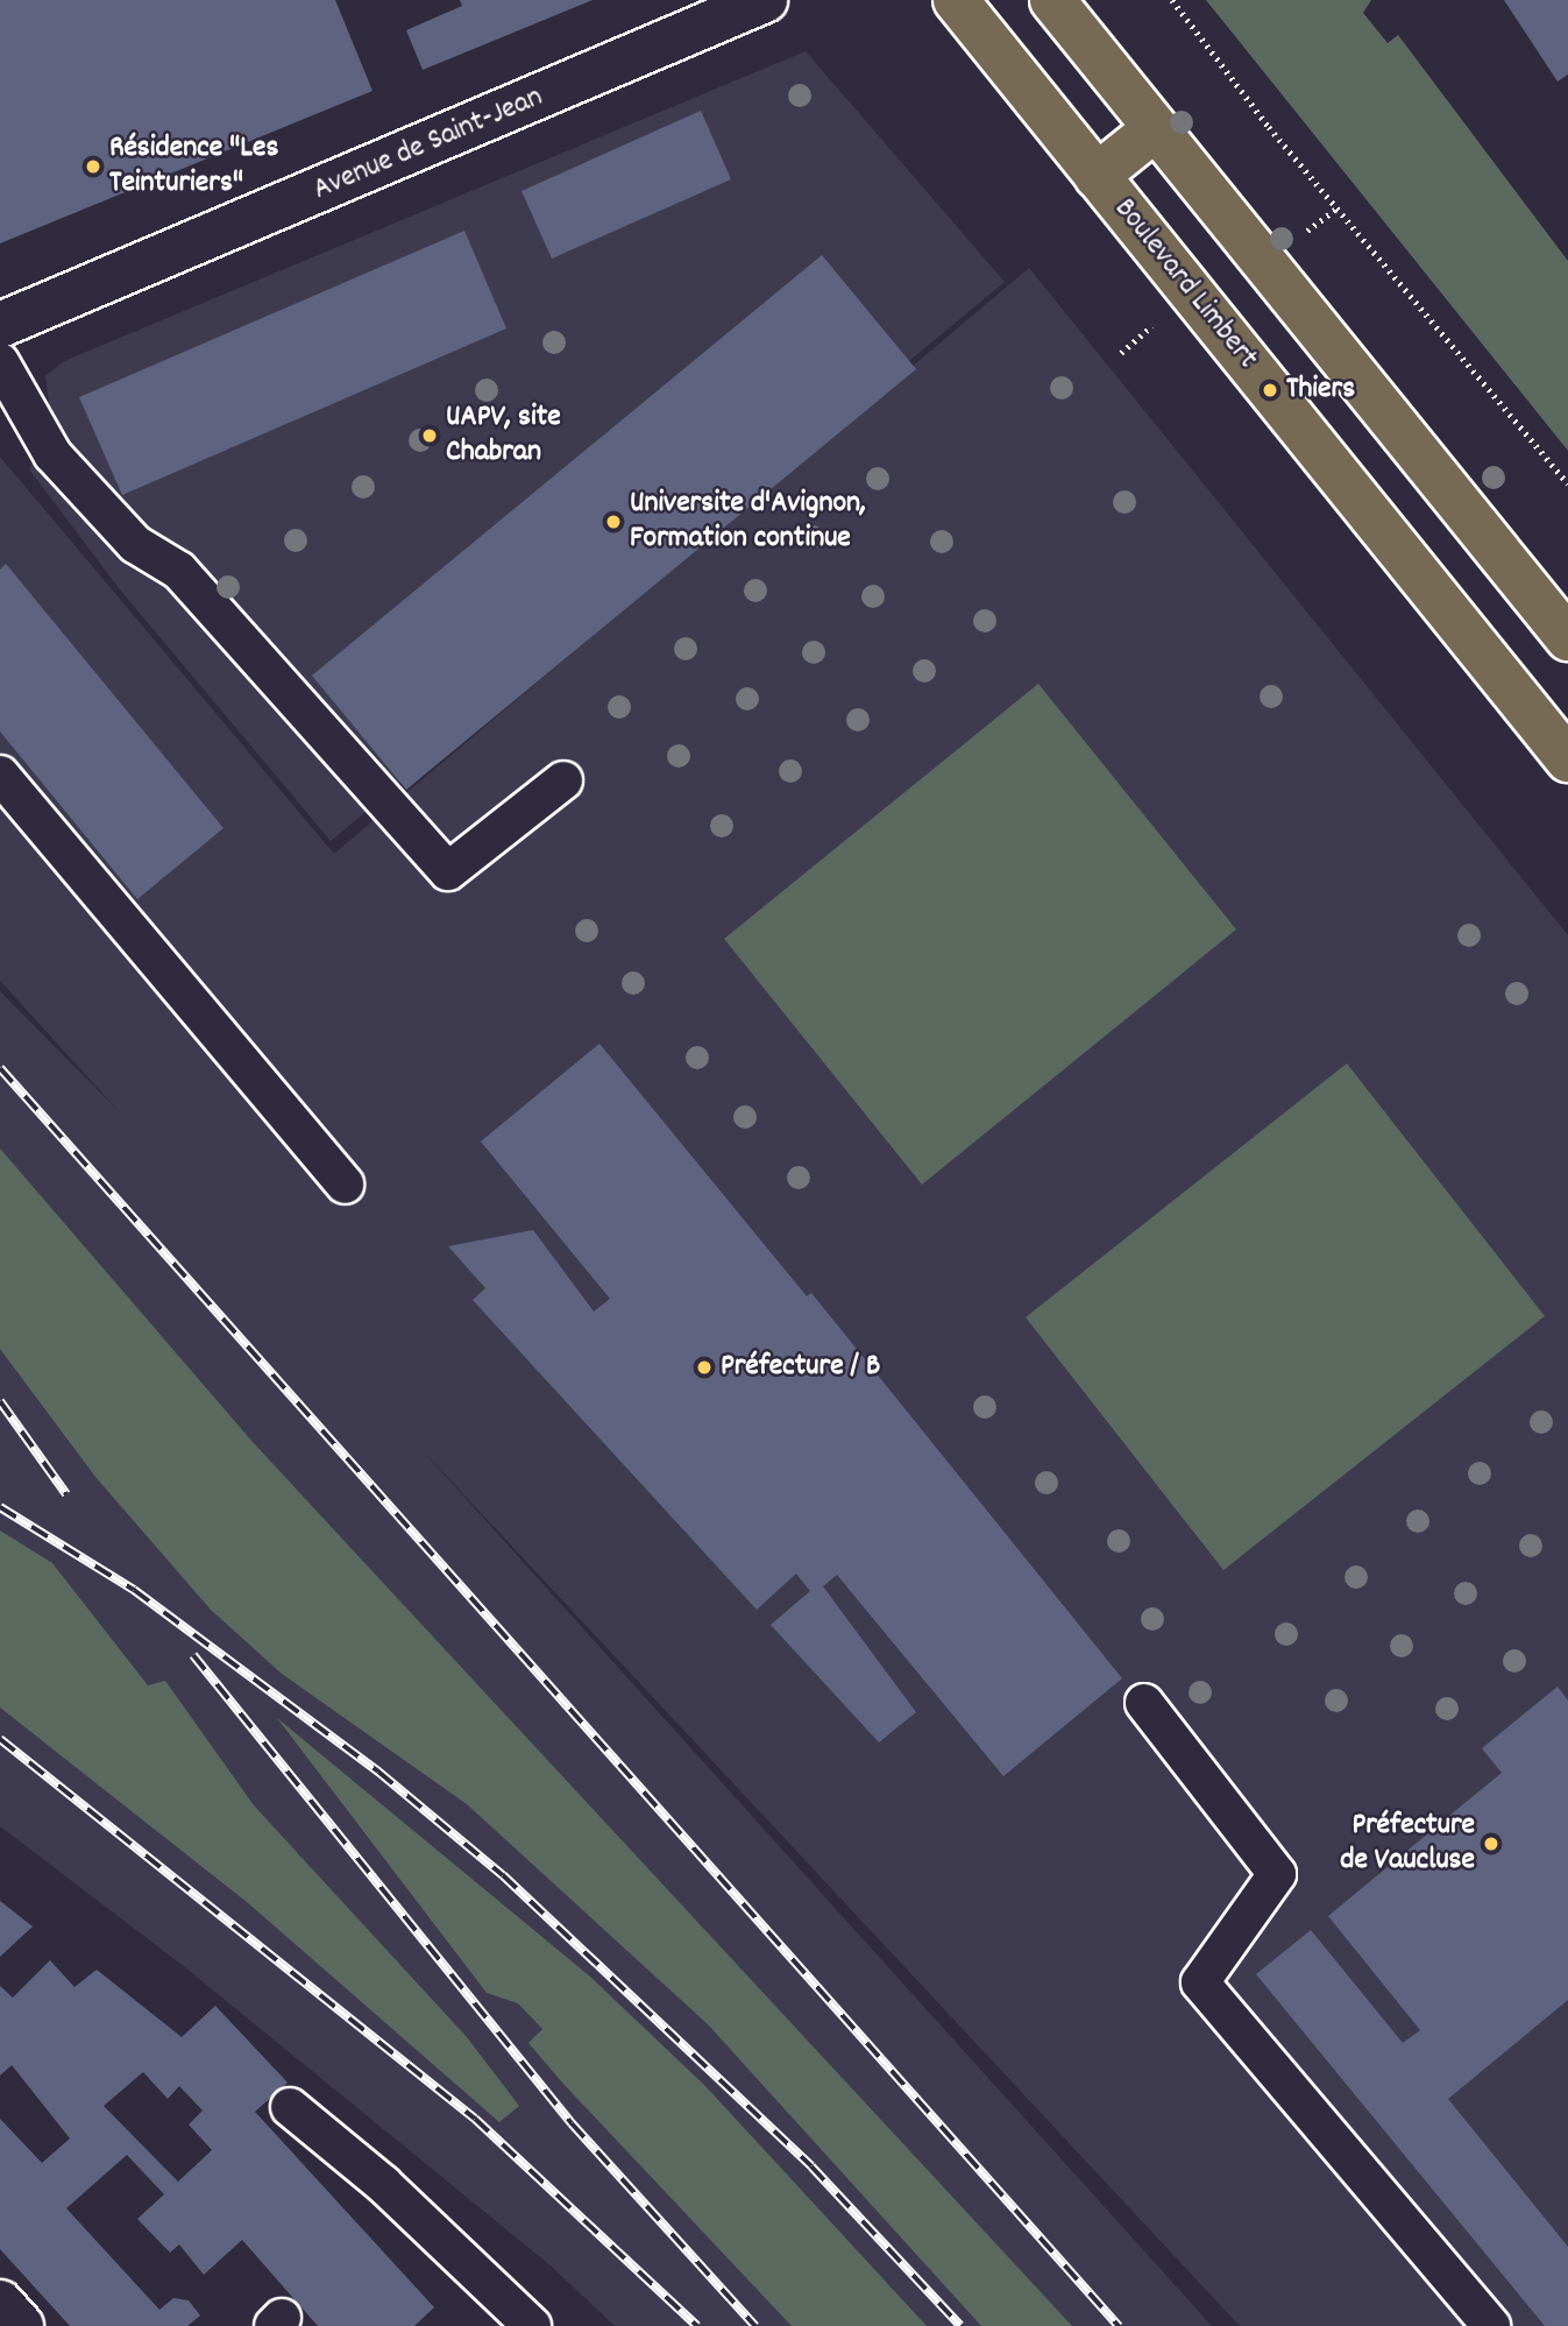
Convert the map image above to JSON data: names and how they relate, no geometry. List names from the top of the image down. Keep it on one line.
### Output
{"streets":{"main road":["Boulevard Limbert"],"street":["Avenue de Saint-Jean"]},"places":["Résidence \"Les Teinturiers\"","Thiers","UAPV, site Chabran","Universite d'Avignon, Formation continue","Préfecture / B","Préfecture de Vaucluse"]}
